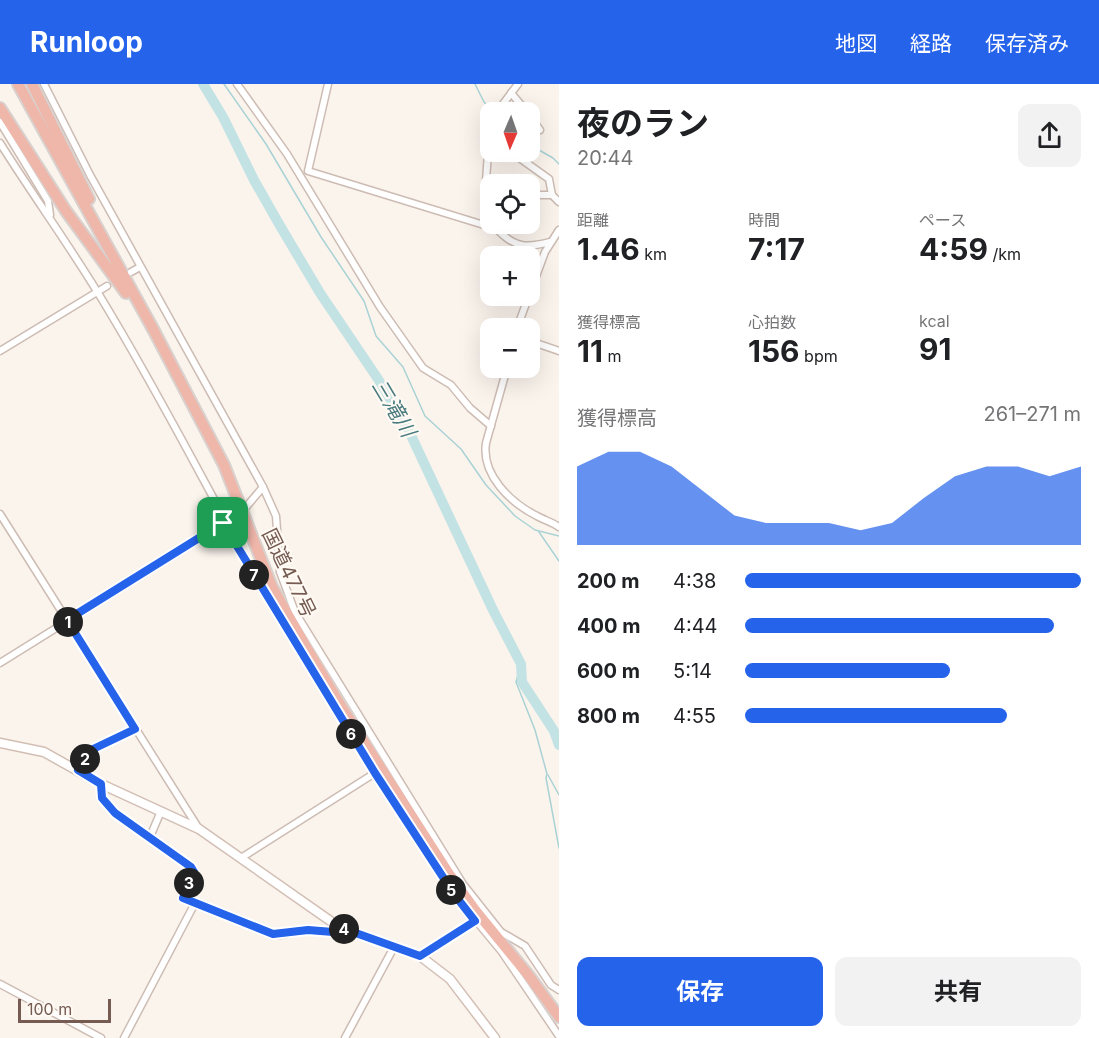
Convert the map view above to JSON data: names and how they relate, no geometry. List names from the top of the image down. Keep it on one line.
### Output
{"streets":{"highway":["国道477号"]},"water":["三滝川"],"scale_bar":"100 m","north":"bottom","page":{"header":"Runloop","nav":["地図","経路","保存済み"],"heading":["夜のラン","20:44"],"map_buttons":["+","−"],"stats":[["距離","1.46 km"],["時間","7:17"],["ペース","4:59 /km"],["獲得標高","11 m"],["心拍数","156 bpm"],["kcal","91"]],"chart":["獲得標高","261–271 m"],"list":[{"name":"200 m","note":"4:38"},{"name":"400 m","note":"4:44"},{"name":"600 m","note":"5:14"},{"name":"800 m","note":"4:55"}],"pins":["7","1","6","2","3","5","4"],"buttons":["保存","共有"],"scale":"100 m"}}
